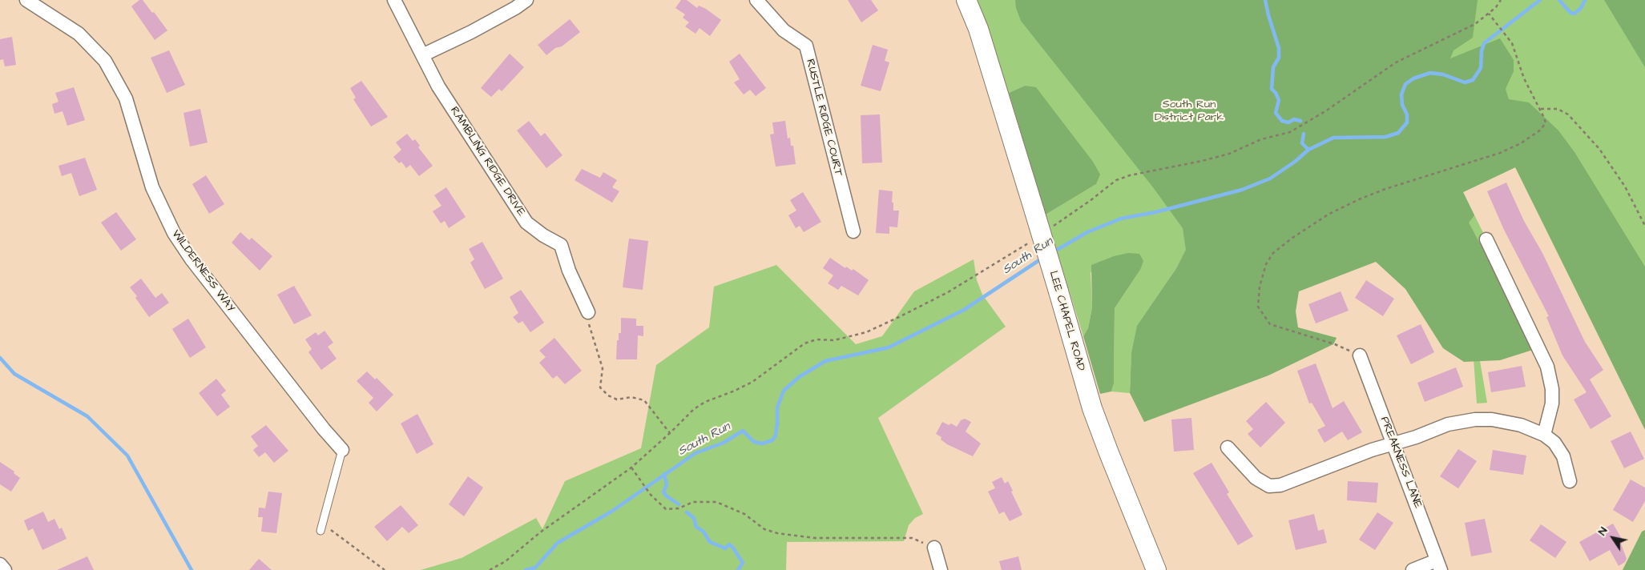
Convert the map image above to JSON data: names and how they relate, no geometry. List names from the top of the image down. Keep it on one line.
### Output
{"streets":{"main road":["LEE CHAPEL ROAD"],"street":["RUSTLE RIDGE COURT","RAMBLING RIDGE DRIVE","WILDERNESS WAY","PREAKNESS LANE"]},"water":["South Run"],"parks":["South Run District Park"],"north":"top left"}
